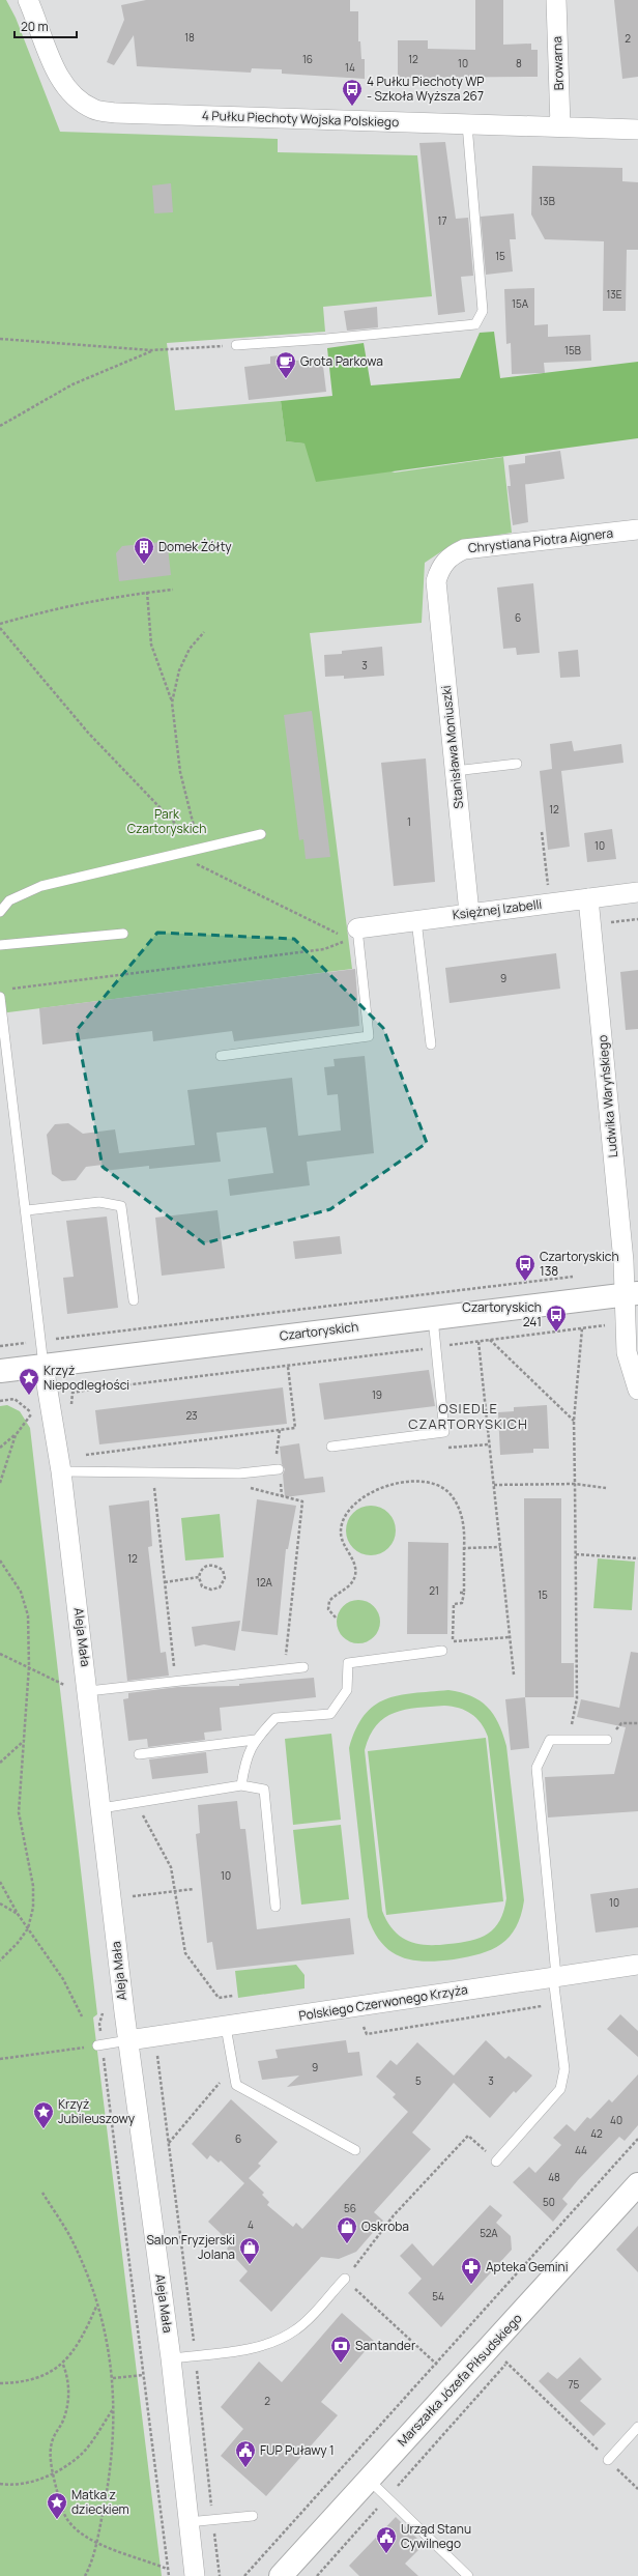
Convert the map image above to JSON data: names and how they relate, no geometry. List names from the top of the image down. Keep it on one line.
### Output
{"streets":{"main road":["Czartoryskich","Marszałka Józefa Piłsudskiego"],"street":["Browarna","4 Pułku Piechoty Wojska Polskiego","Chrystiana Piotra Aignera","Stanisława Moniuszki","Księżnej Izabelli","Ludwika Waryńskiego","Aleja Mała","Polskiego Czerwonego Krzyża"]},"crossings":[["Browarna","4 Pułku Piechoty Wojska Polskiego"],["Chrystiana Piotra Aignera","Stanisława Moniuszki"],["Stanisława Moniuszki","Księżnej Izabelli"],["Księżnej Izabelli","Ludwika Waryńskiego"],["Ludwika Waryńskiego","Czartoryskich"],["Czartoryskich","Aleja Mała"],["Aleja Mała","Polskiego Czerwonego Krzyża"]],"districts":["OSIEDLE CZARTORYSKICH"],"parks":["Park Czartoryskich"],"places":{"bus stop":["4 Pułku Piechoty WP - Szkoła Wyższa 267","Czartoryskich 138","Czartoryskich 241"],"cafe":["Grota Parkowa"],"building":["Domek Żółty"],"place":["Krzyż Niepodległości","Krzyż Jubileuszowy","Matka z dzieckiem"],"shop":["Oskroba","Salon Fryzjerski Jolana"],"pharmacy":["Apteka Gemini"],"bank":["Santander"],"public building":["FUP Puławy 1","Urząd Stanu Cywilnego"]},"house_numbers":["18","2","16","12","10","8","14","13B","17","15","13E","15A","15B","6","3","12","1","10","9","19","23","12","12A","21","15","10","10","9","5","3","40","42","6","44","48","50","56","4","52A","54","75","2"],"scale_bar":"20 m"}
